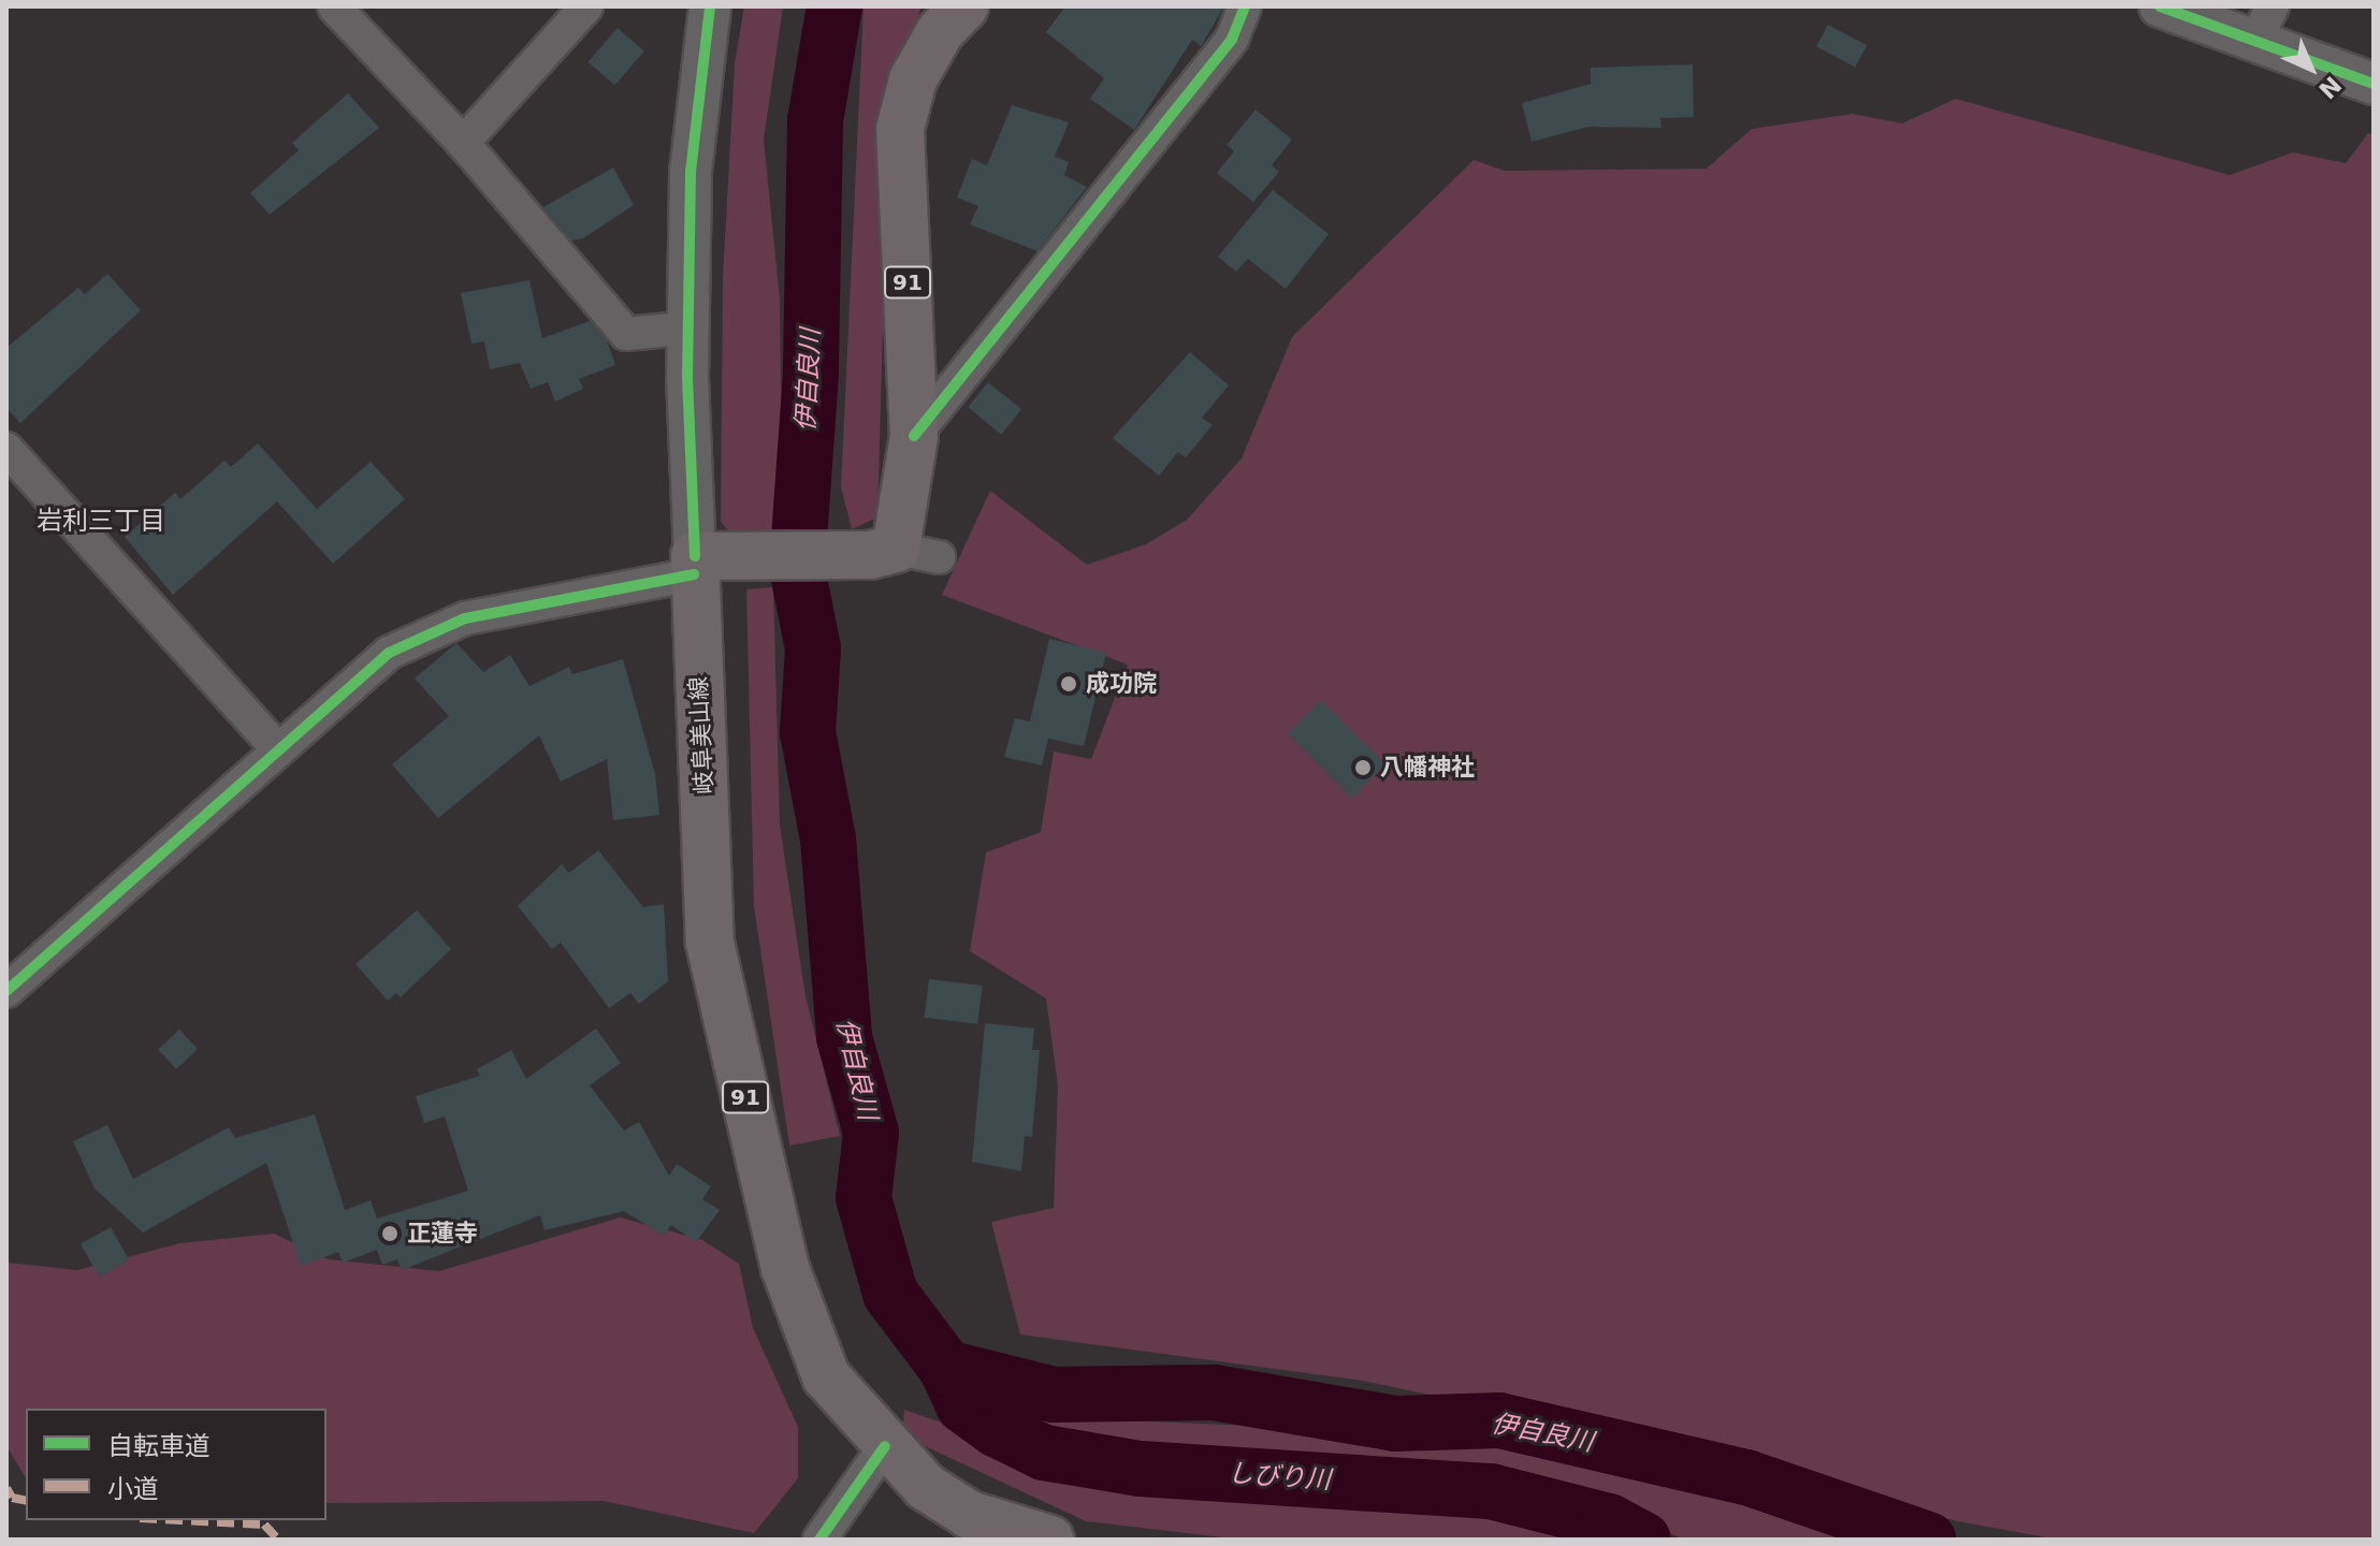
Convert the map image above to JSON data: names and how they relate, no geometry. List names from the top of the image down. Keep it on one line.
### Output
{"streets":{"main road":["91","岐阜美山線"]},"crossings":[["91","岐阜美山線"]],"districts":["岩利三丁目"],"water":["伊自良川","しびり川"],"places":["成功院","八幡神社","正蓮寺"],"legend":["自転車道","小道"],"north":"bottom right"}
